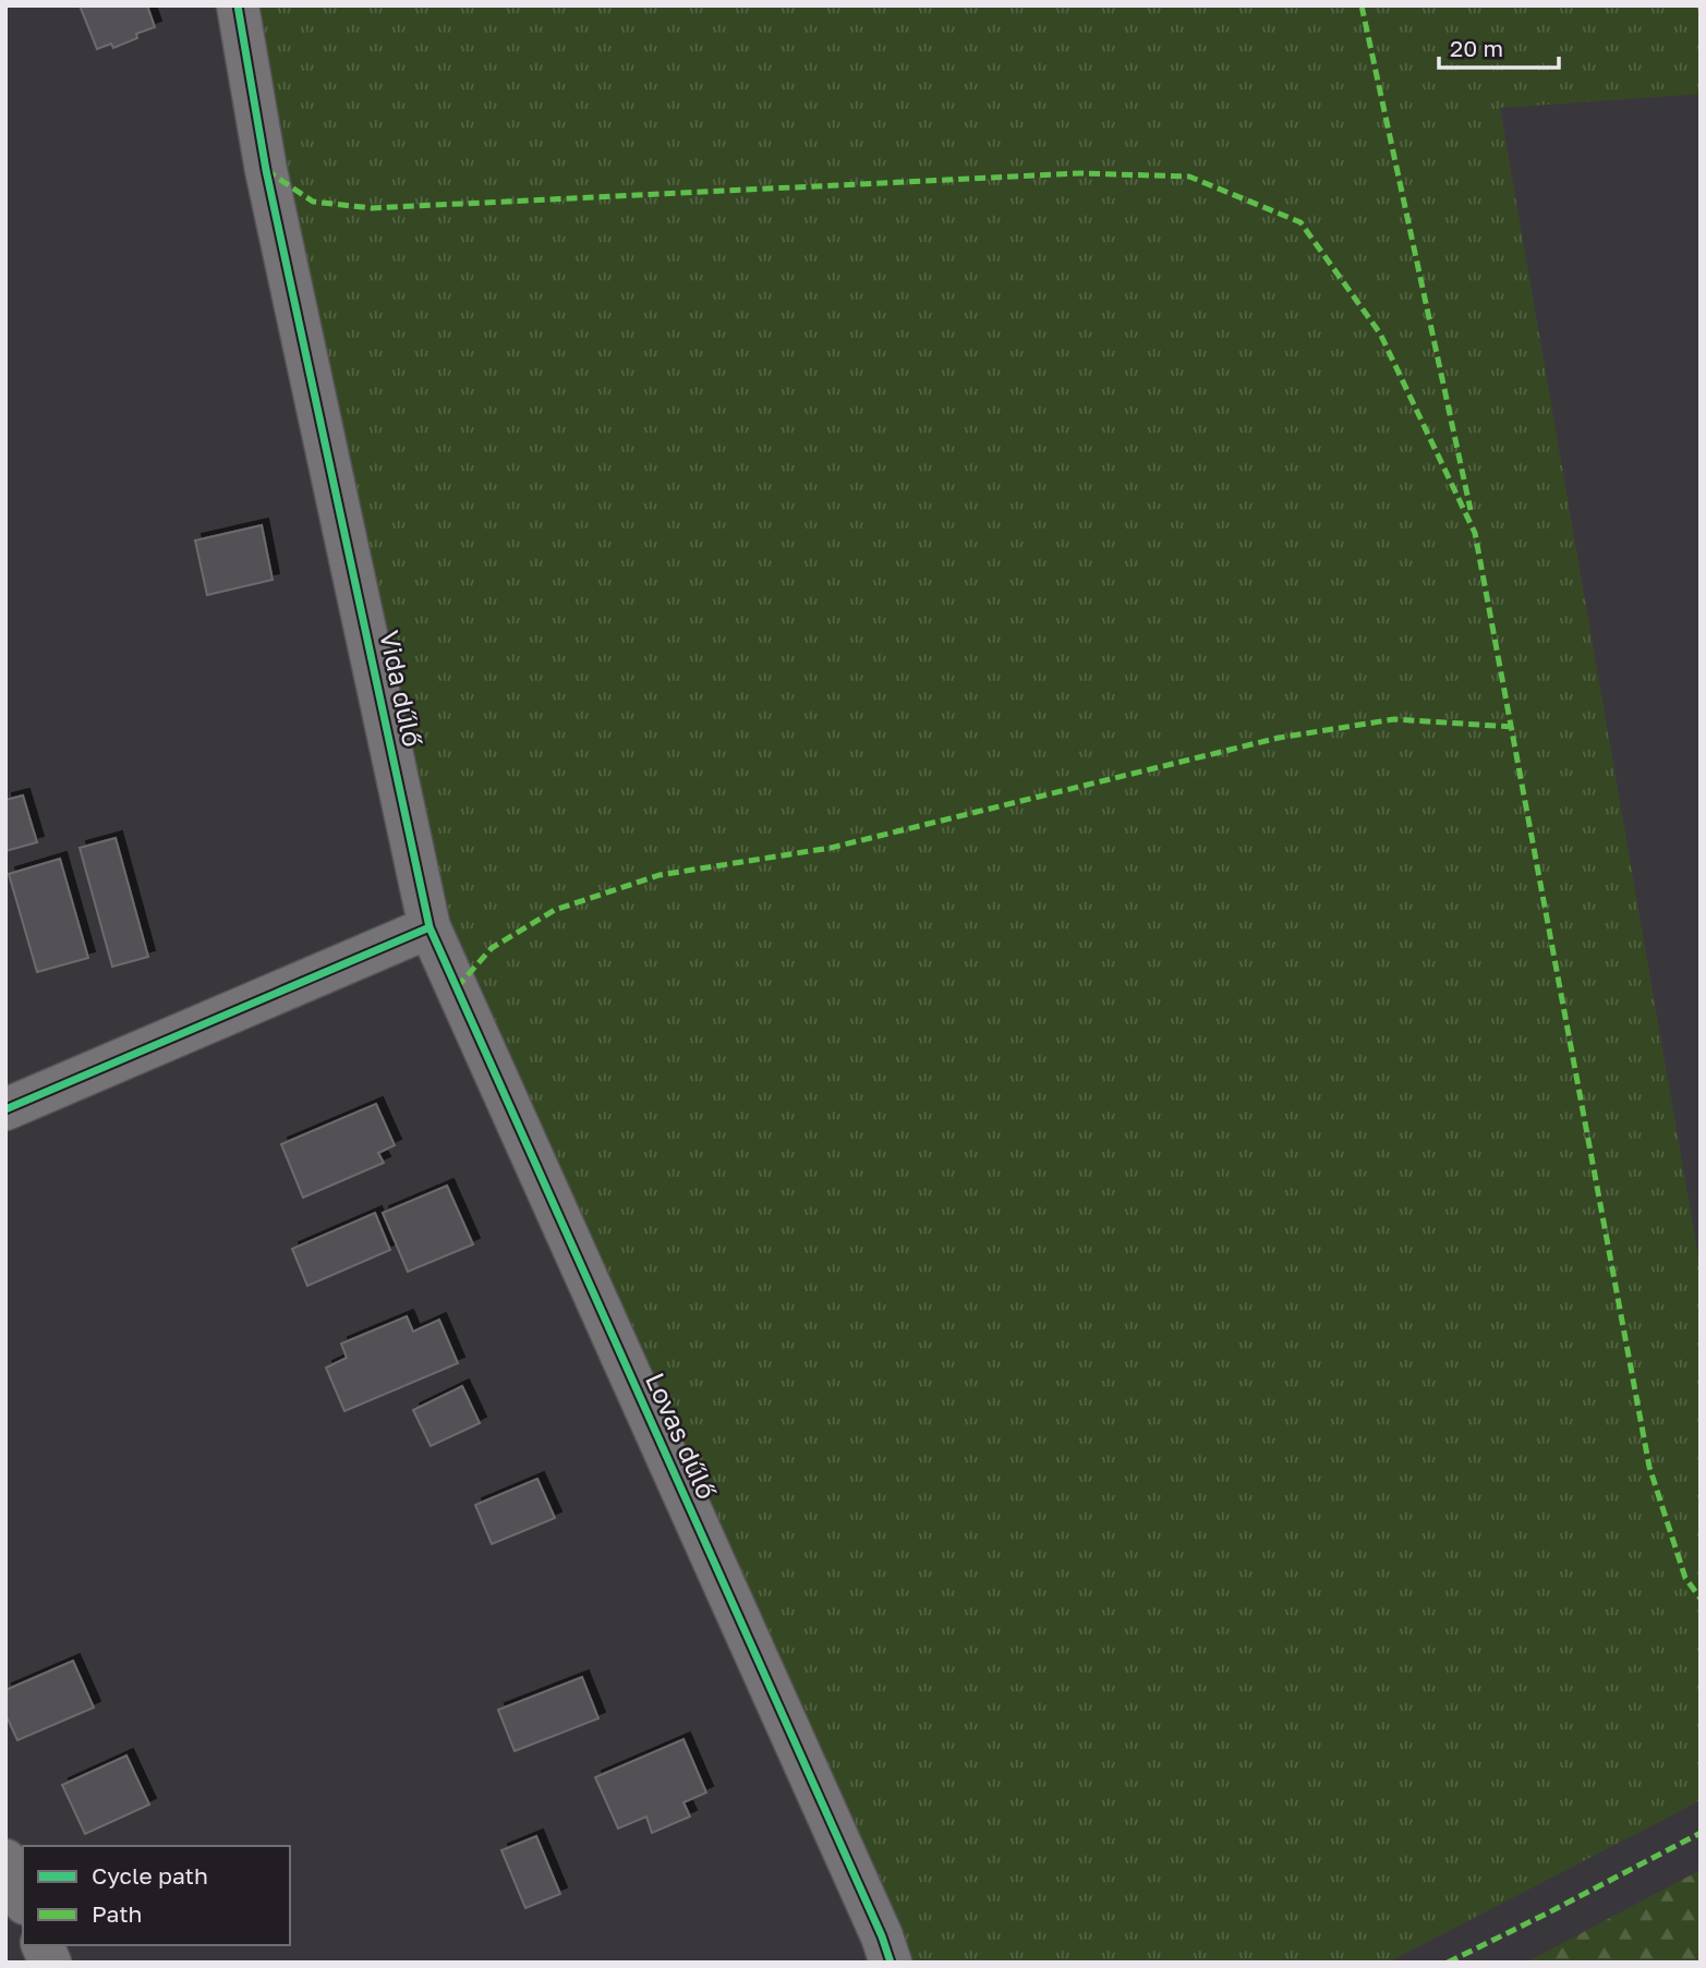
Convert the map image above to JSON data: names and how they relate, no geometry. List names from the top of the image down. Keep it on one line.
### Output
{"streets":{"street":["Vida dűlő","Lovas dűlő"]},"crossings":[["Vida dűlő","Lovas dűlő"]],"legend":["Cycle path","Path"],"scale_bar":"20 m"}
